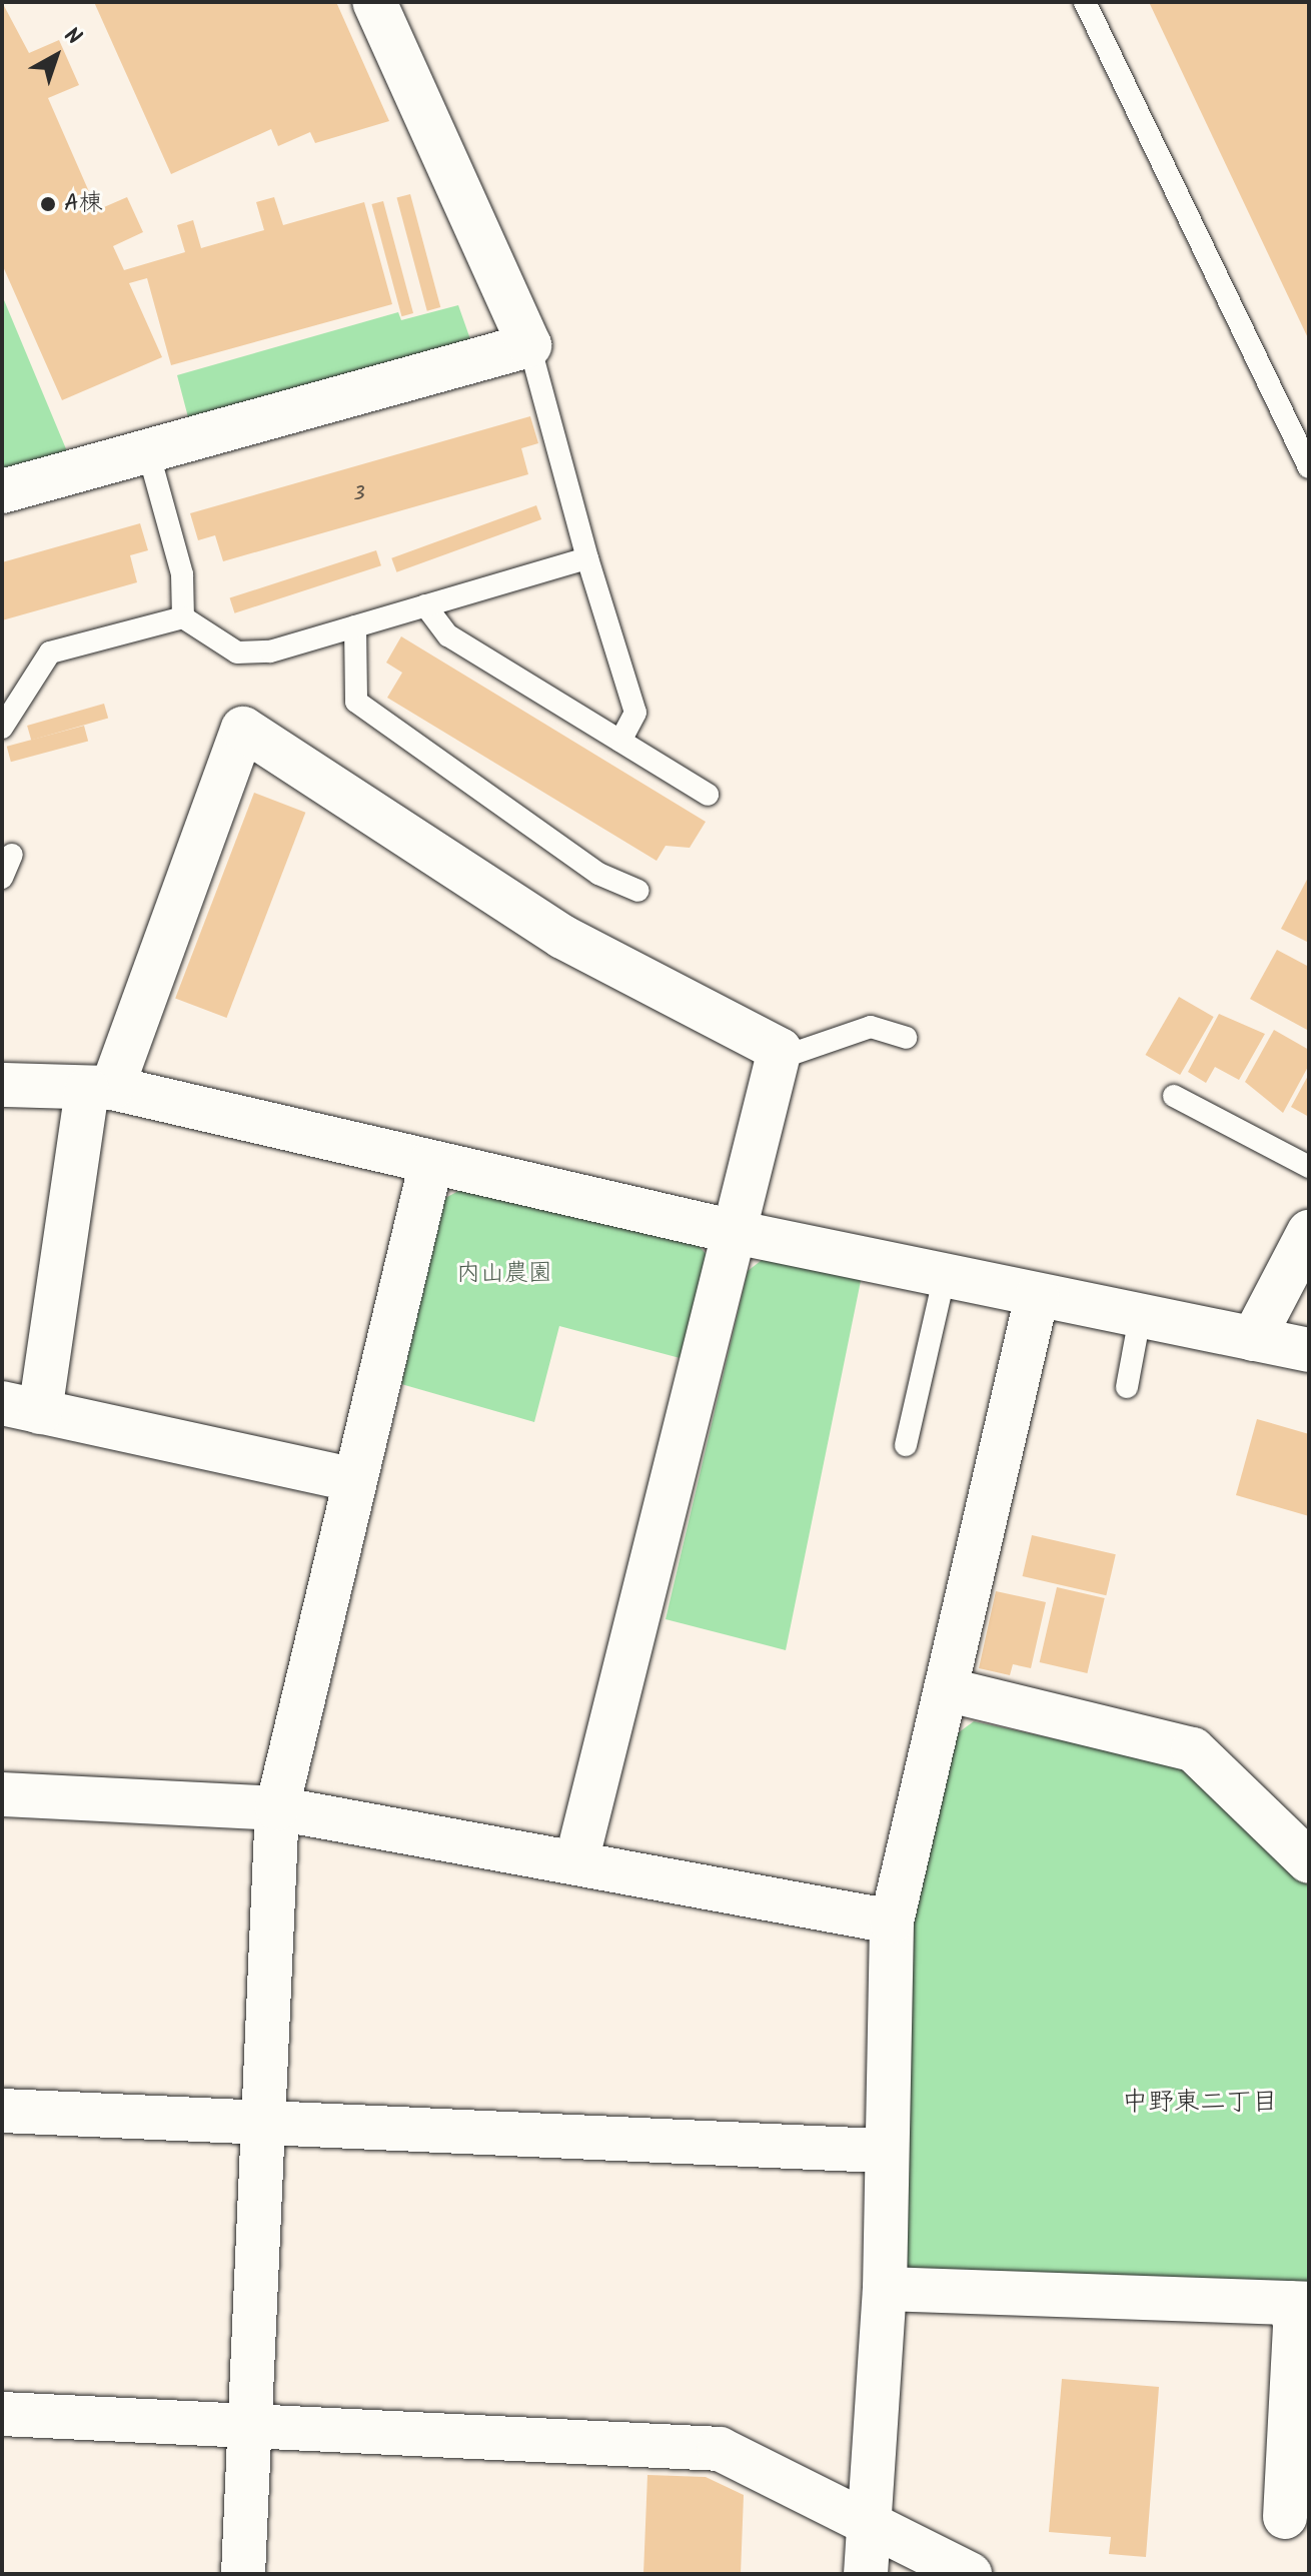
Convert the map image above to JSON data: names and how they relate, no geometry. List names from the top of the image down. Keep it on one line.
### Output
{"districts":["中野東二丁目"],"parks":["内山農園"],"places":["A棟"],"house_numbers":["3"],"north":"top right"}
